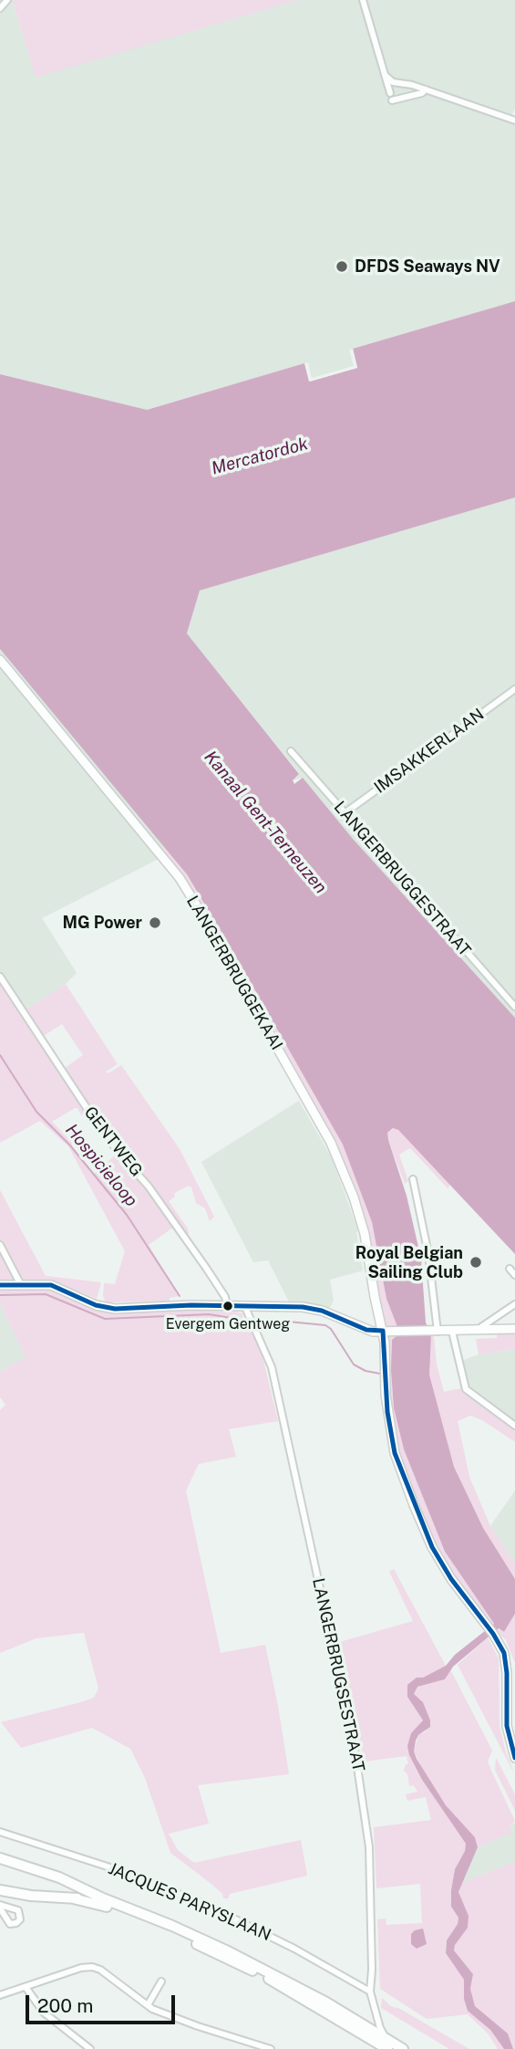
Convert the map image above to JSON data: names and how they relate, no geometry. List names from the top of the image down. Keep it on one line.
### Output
{"streets":{"highway":["JACQUES PARYSLAAN"],"main road":["LANGERBRUGGEKAAI"],"street":["IMSAKKERLAAN","LANGERBRUGGESTRAAT","GENTWEG","LANGERBRUGSESTRAAT"]},"crossings":[["IMSAKKERLAAN","LANGERBRUGGESTRAAT"],["LANGERBRUGSESTRAAT","JACQUES PARYSLAAN"]],"water":["Mercatordok","Kanaal Gent-Terneuzen","Hospicieloop"],"places":["DFDS Seaways NV","MG Power","Royal Belgian Sailing Club","Evergem Gentweg"],"scale_bar":"200 m"}
